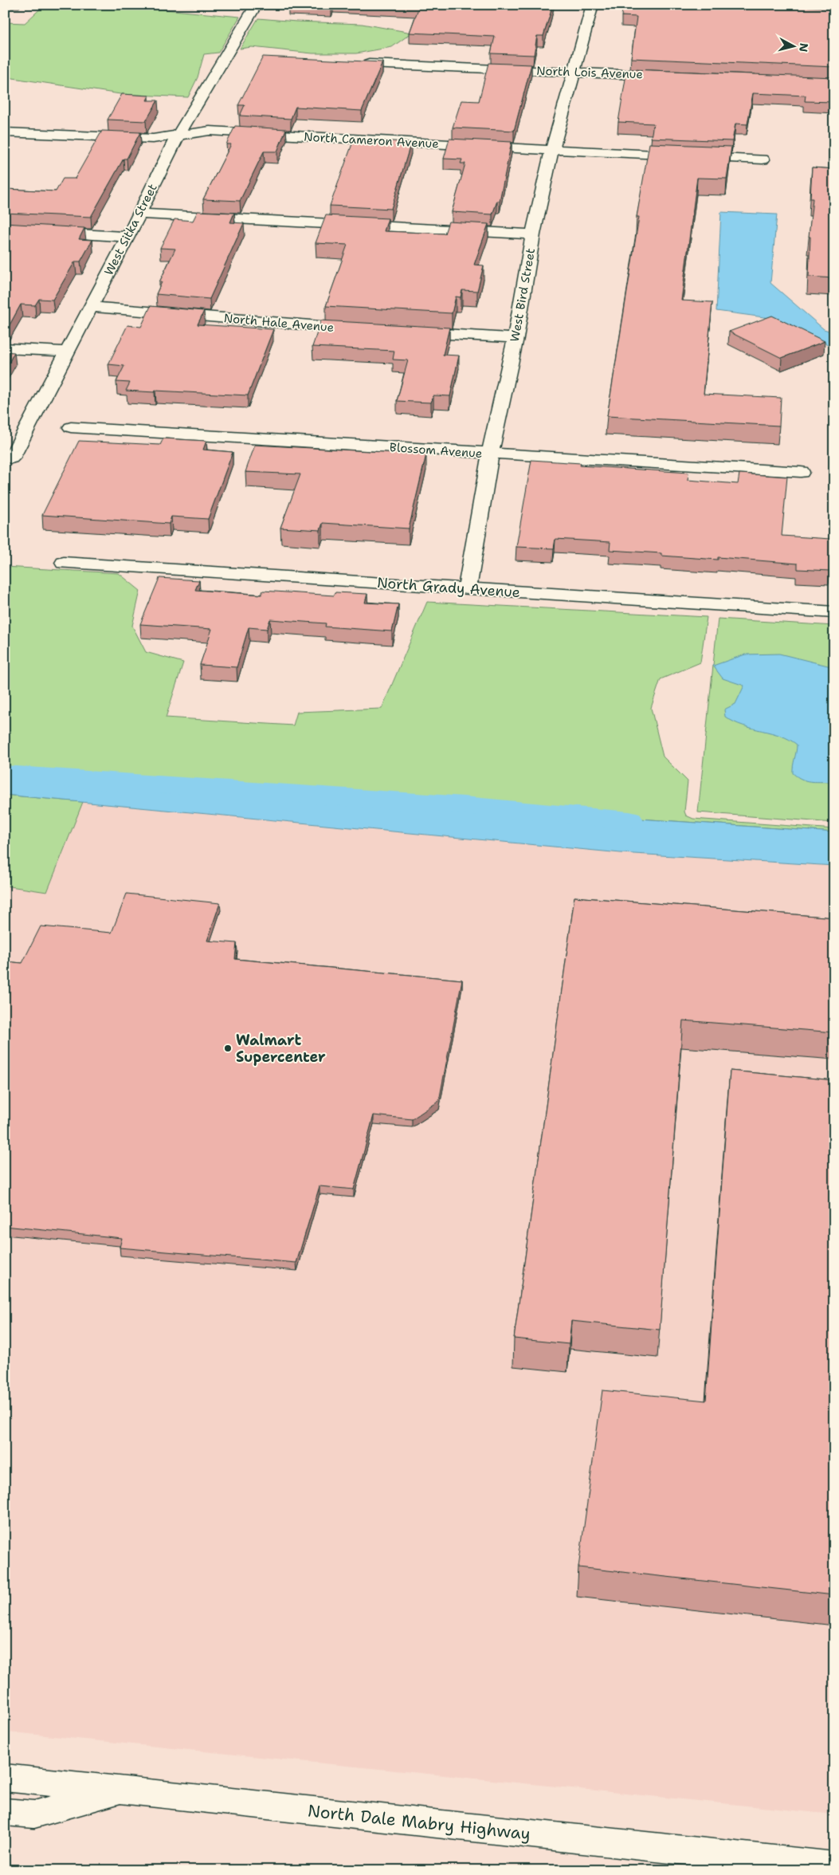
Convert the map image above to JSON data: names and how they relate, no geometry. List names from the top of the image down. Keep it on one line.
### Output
{"streets":{"street":["North Lois Avenue","North Cameron Avenue","West Sitka Street","West Bird Street","North Hale Avenue","Blossom Avenue","North Grady Avenue","North Dale Mabry Highway"]},"crossings":[["North Lois Avenue","West Bird Street"],["North Cameron Avenue","West Sitka Street"],["North Cameron Avenue","West Bird Street"],["West Sitka Street","North Hale Avenue"],["West Bird Street","Blossom Avenue"],["West Bird Street","North Grady Avenue"]],"places":["Walmart Supercenter"],"north":"right"}
